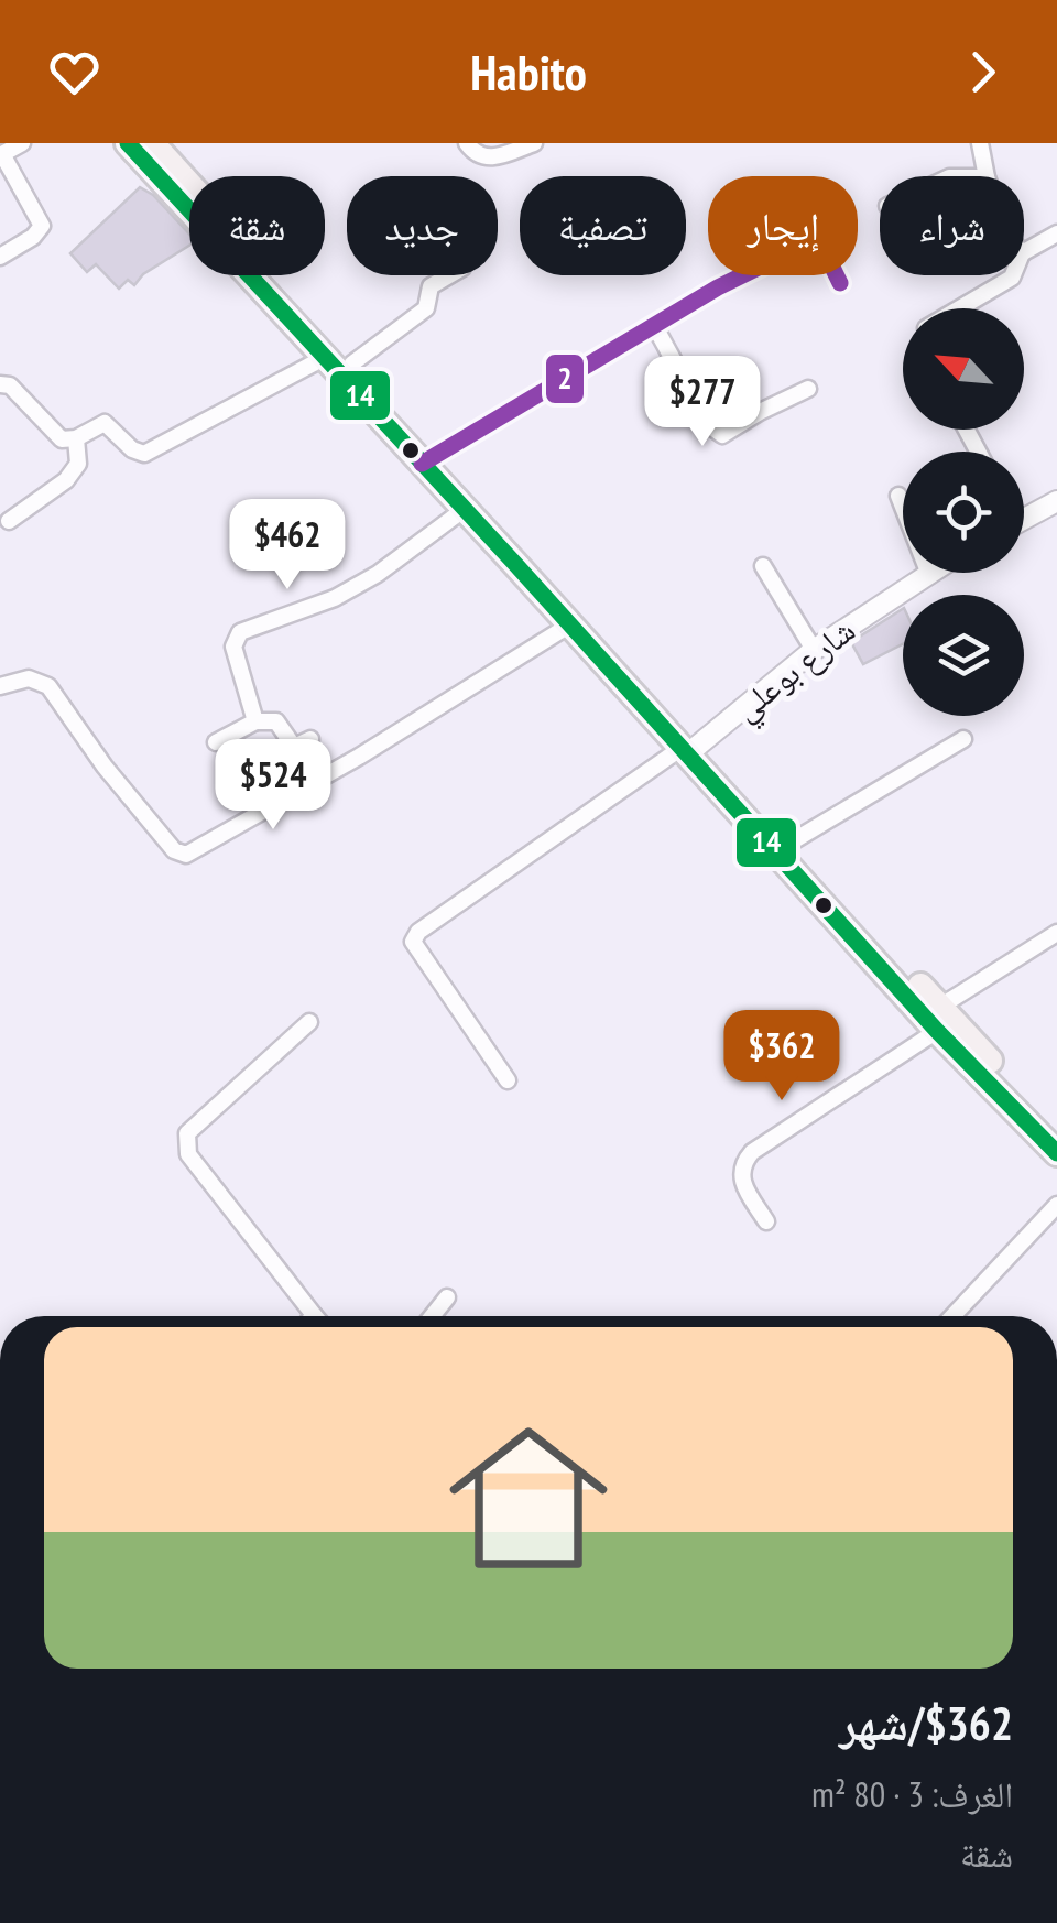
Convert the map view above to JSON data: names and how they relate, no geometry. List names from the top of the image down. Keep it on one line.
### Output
{"streets":{"street":["شارع بوعلي"]},"lines":["transit line 14","transit line 2"],"north":"top left","page":{"header":"Habito","chip":["شراء","إيجار","تصفية","جديد","شقة"],"price":["$277","$462","$524","$362"],"list":[{"name":"$362/شهر","note":"الغرف: 3 · 80 m² · شقة"}]}}
